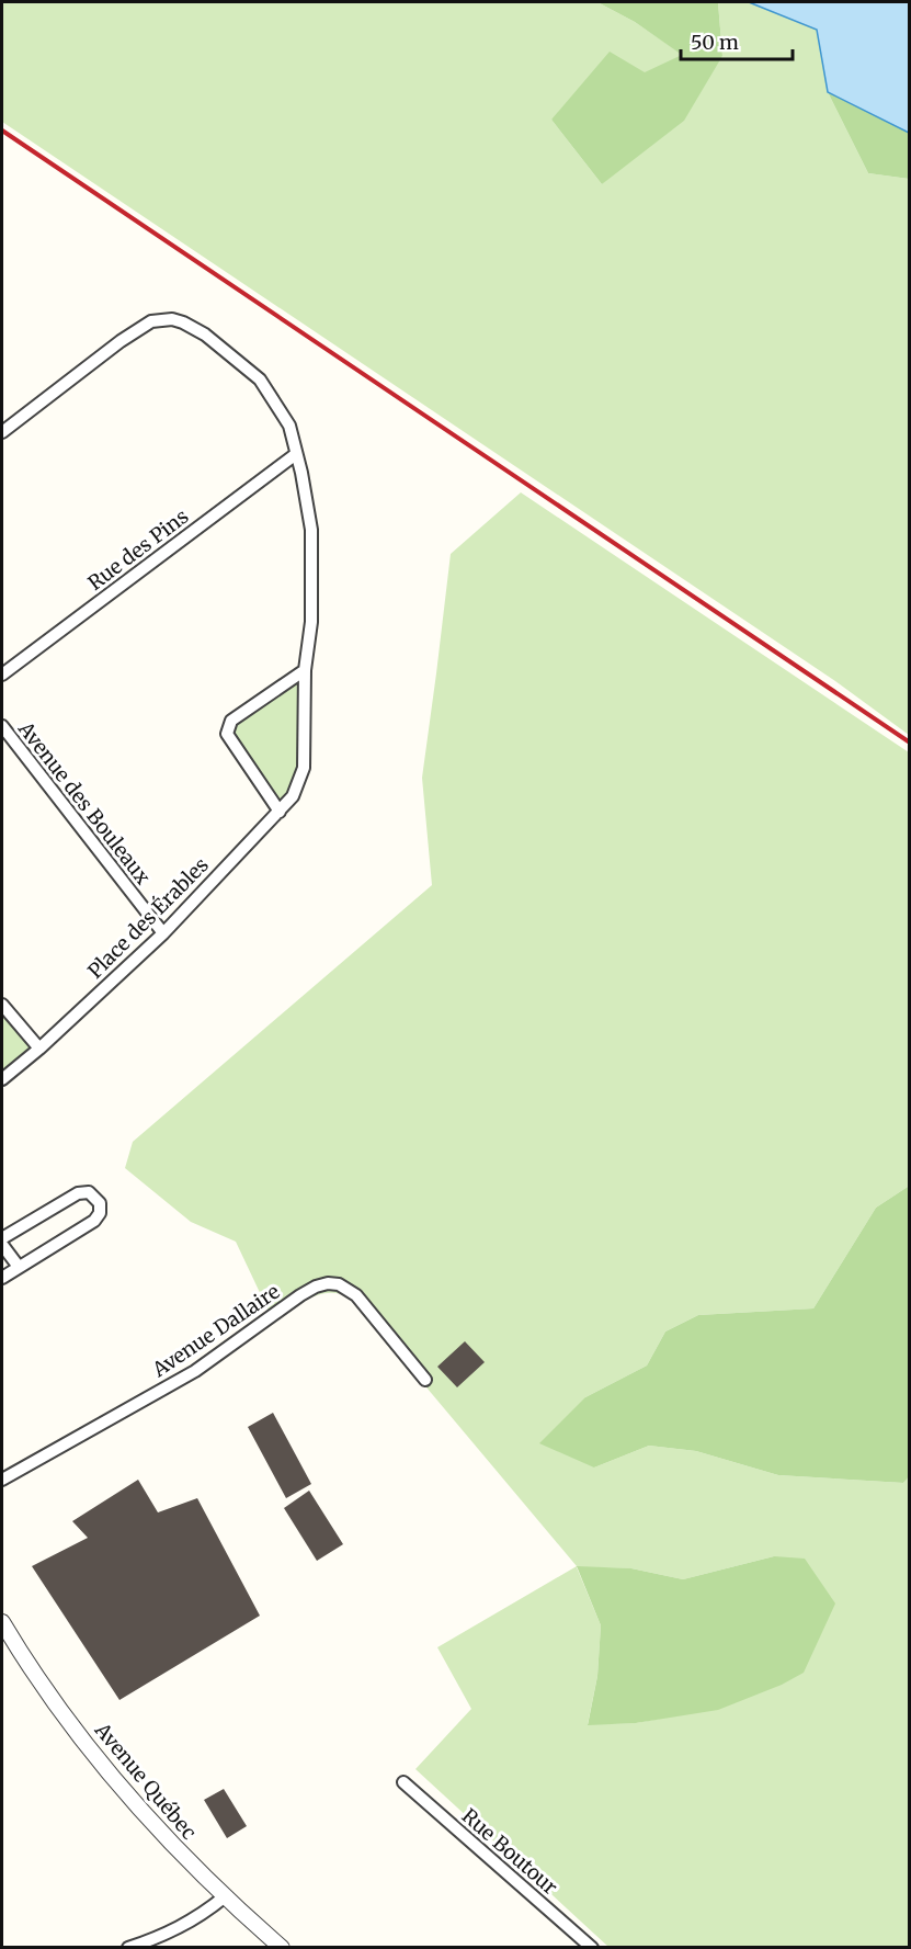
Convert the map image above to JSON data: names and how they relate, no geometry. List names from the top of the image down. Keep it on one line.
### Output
{"streets":{"street":["Rue des Pins","Avenue des Bouleaux","Place des Érables","Avenue Dallaire","Avenue Québec","Rue Boutour"]},"crossings":[["Rue des Pins","Place des Érables"],["Avenue des Bouleaux","Place des Érables"]],"scale_bar":"50 m"}
